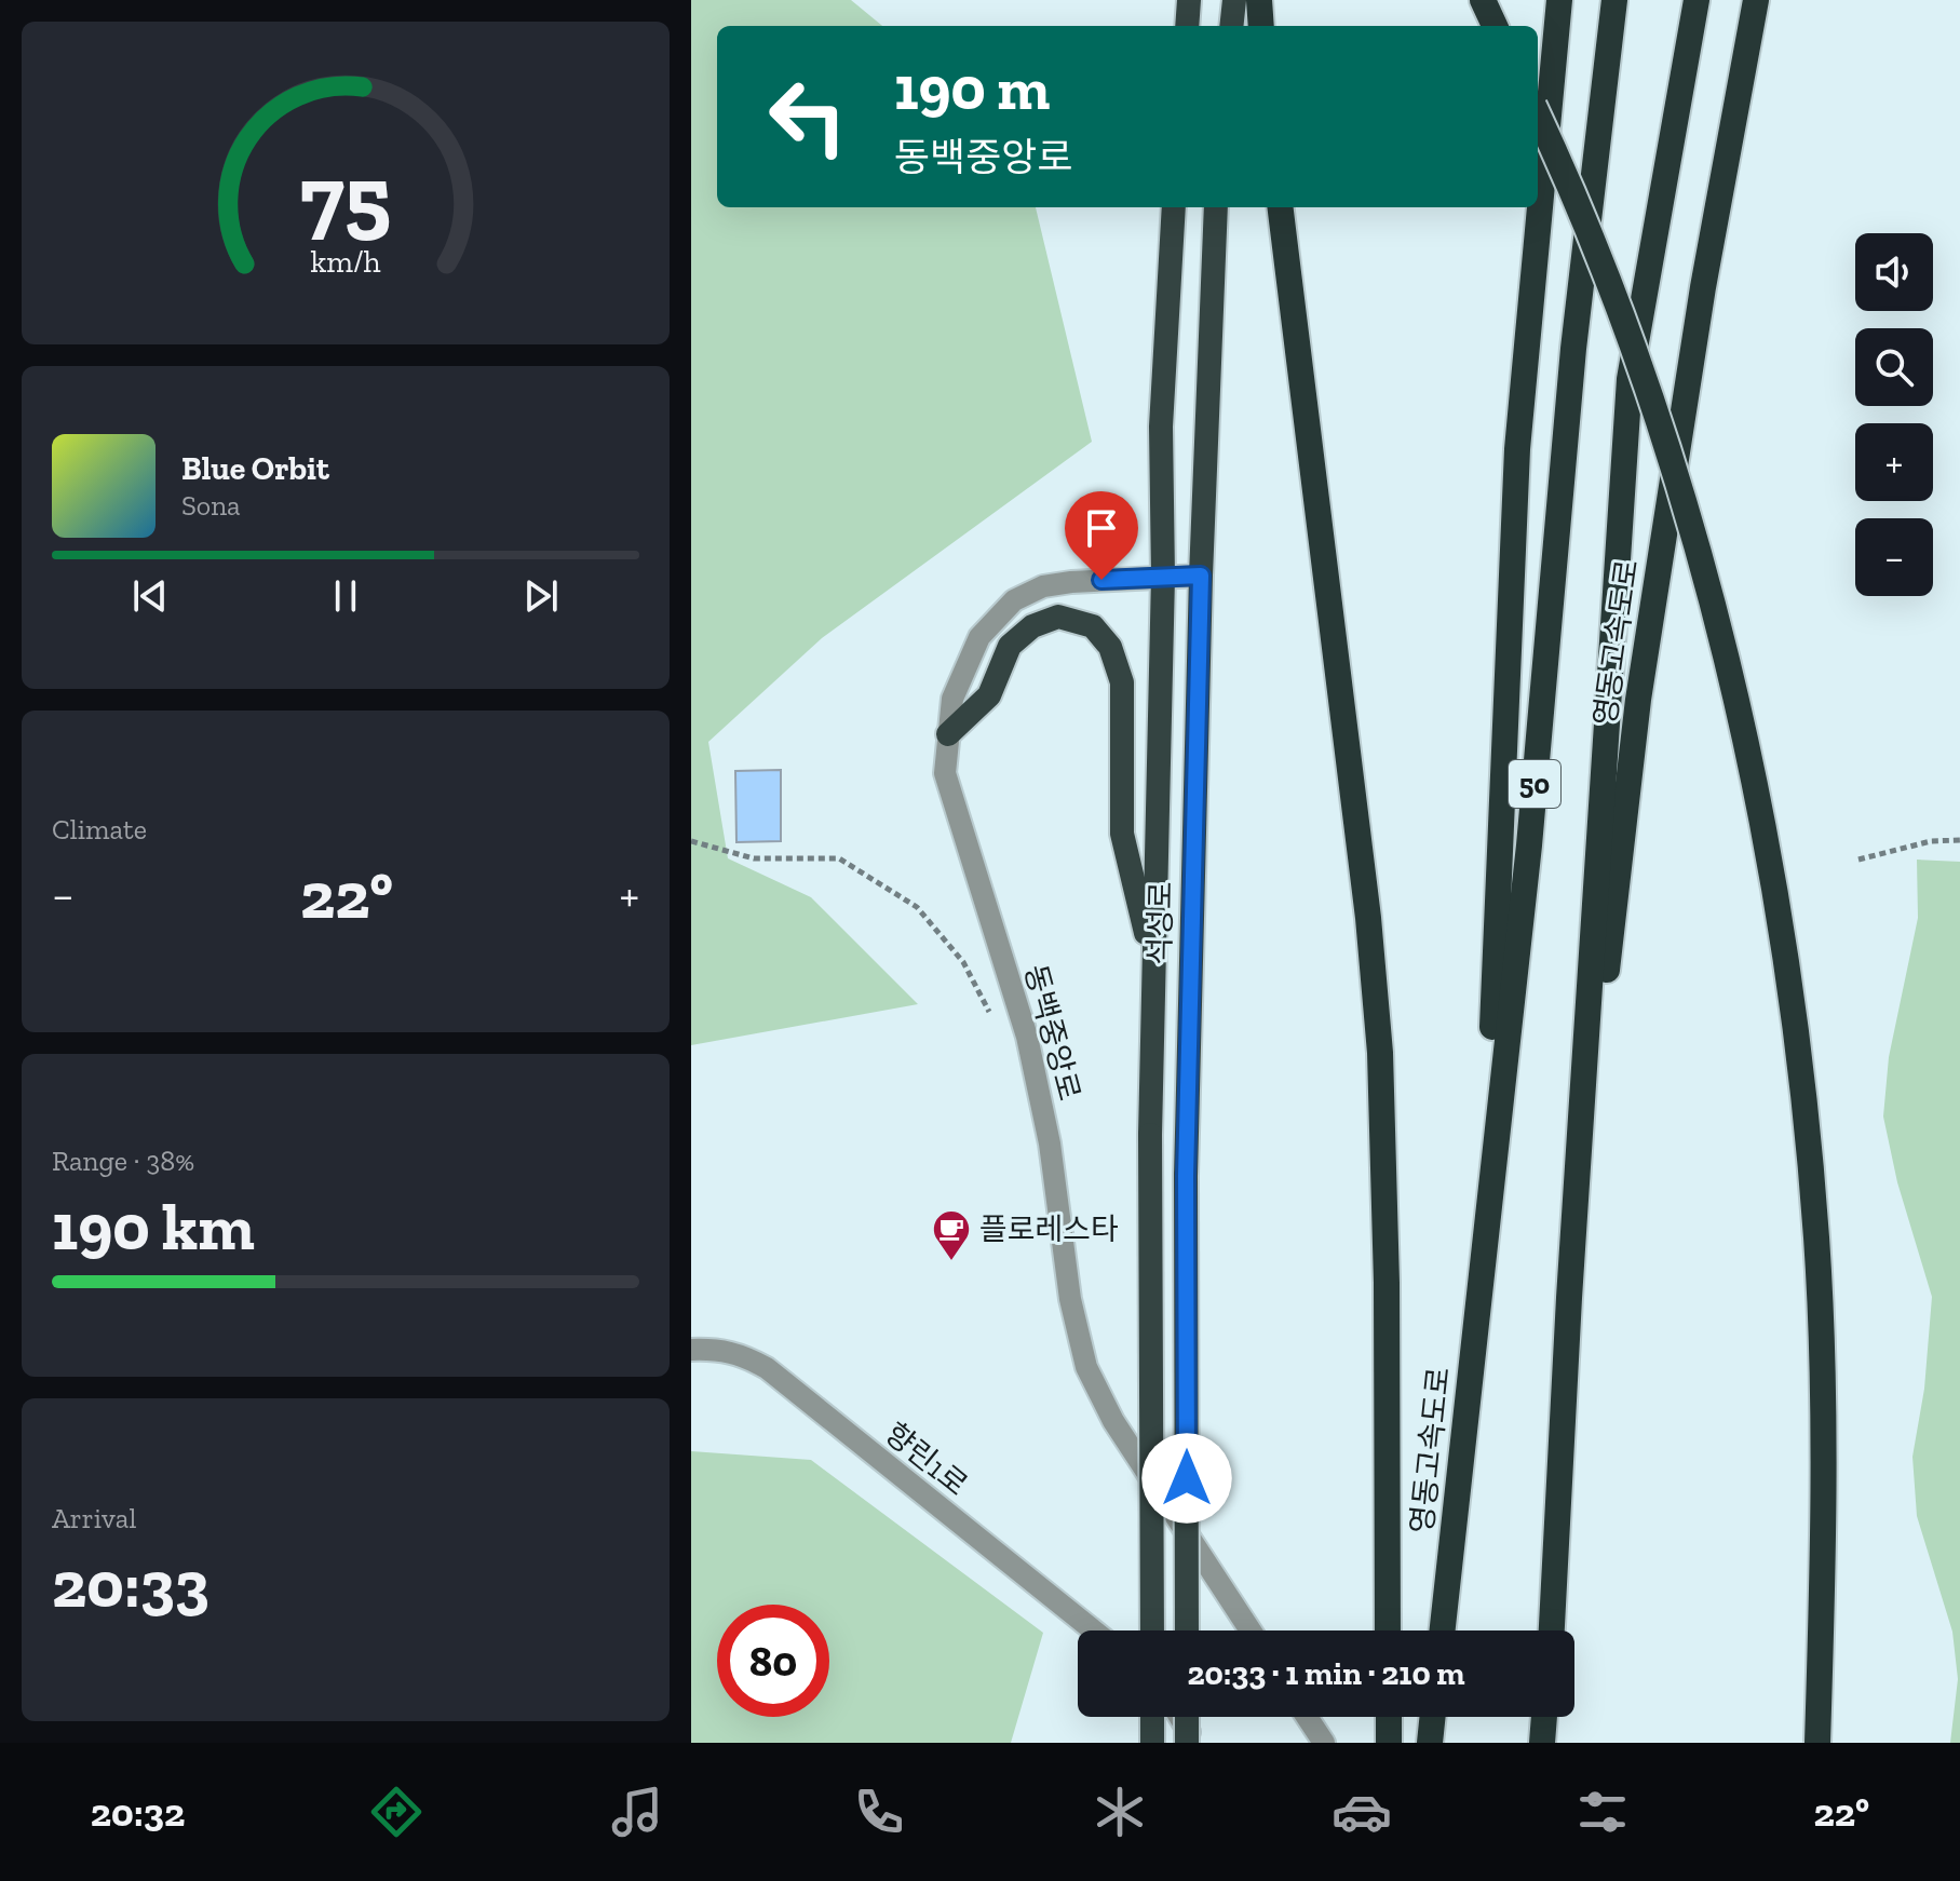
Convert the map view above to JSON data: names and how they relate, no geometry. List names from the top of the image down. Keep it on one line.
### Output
{"streets":{"highway":["영동고속도로","50","석성로"],"street":["동백중앙로","향린1로"]},"crossings":[["석성로","동백중앙로"]],"places":{"cafe":["플로레스타"]},"page":{"turn":["190 m","동백중앙로"],"map_buttons":["+","−"],"song":["Blue Orbit","Sona"],"tile":["Climate",["Range · 38%","190 km"],["Arrival","20:33"]],"heat":["−","22°","+"],"limit":"80","trip":"20:33 · 1 min · 210 m","tabs":["20:32","22°"],"gauge":["75","km/h"]}}
